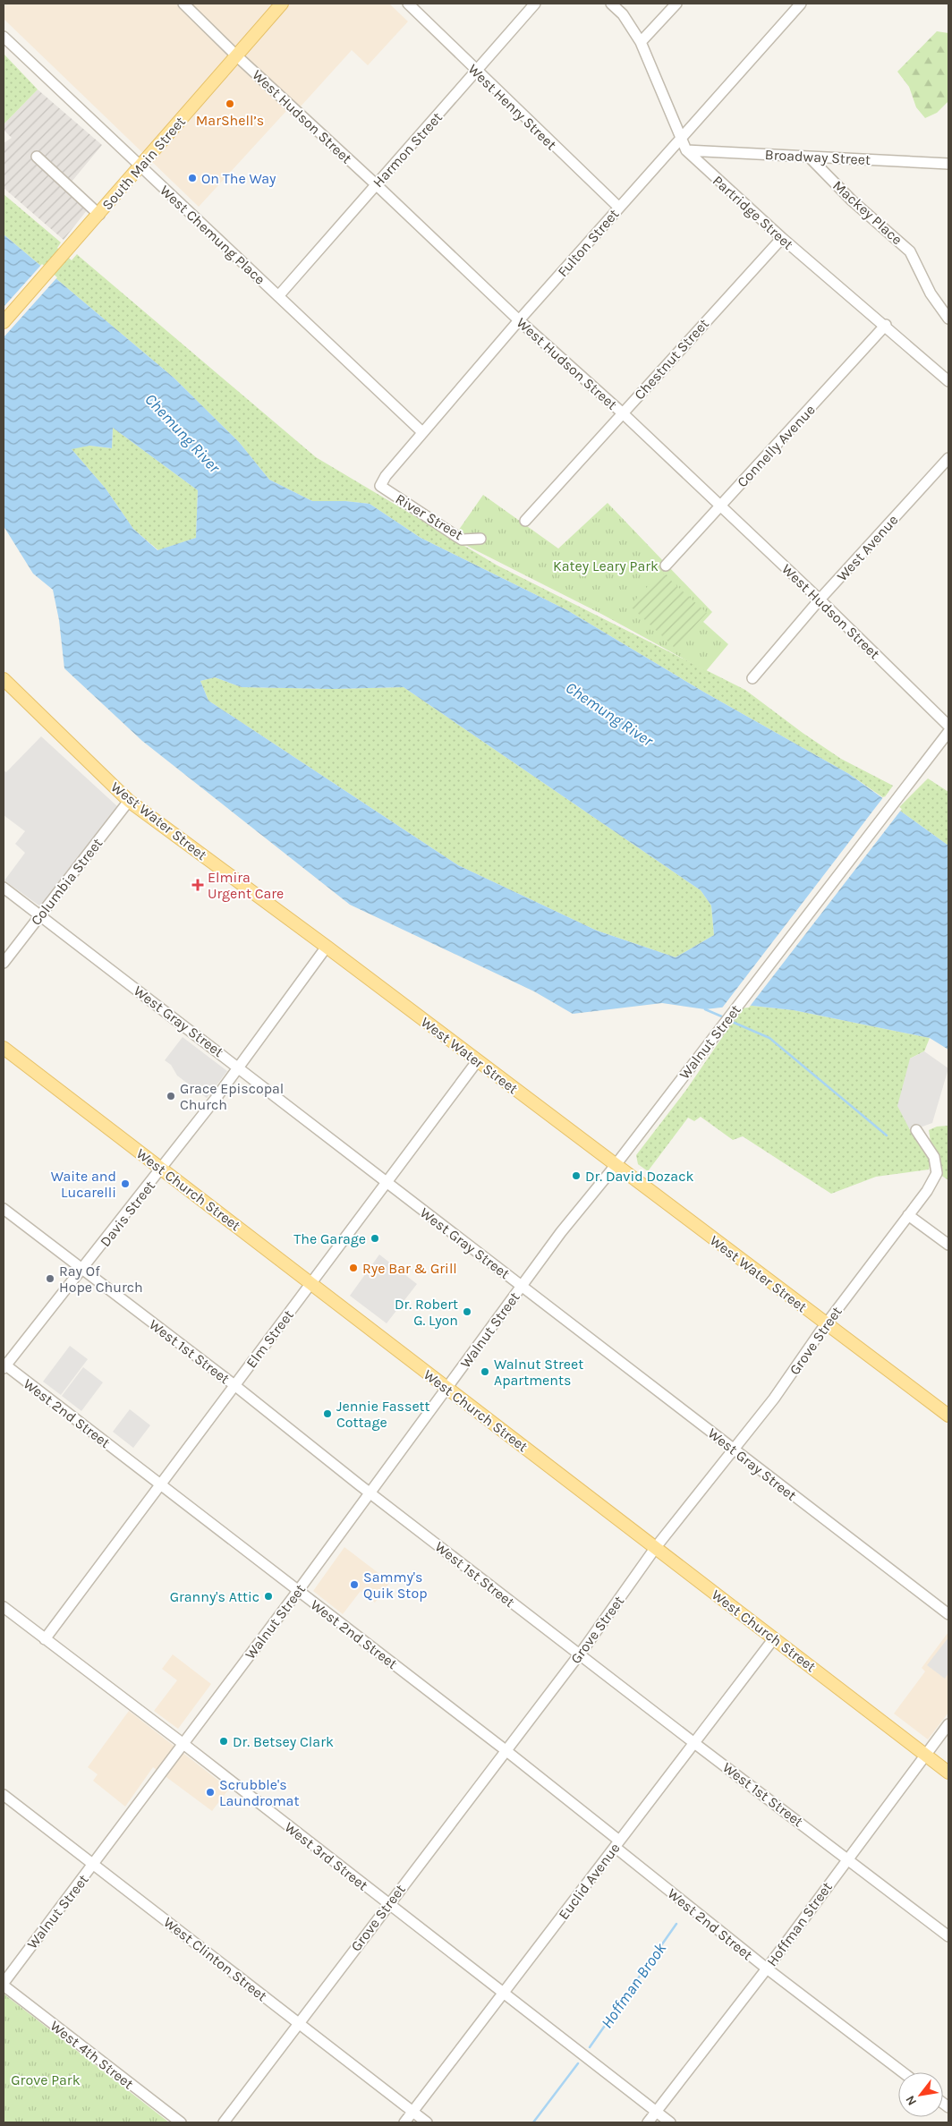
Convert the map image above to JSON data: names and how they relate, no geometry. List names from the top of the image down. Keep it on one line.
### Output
{"streets":{"main road":["South Main Street","West Water Street","West Church Street"],"street":["West Henry Street","West Hudson Street","Harmon Street","Broadway Street","Partridge Street","Mackey Place","West Chemung Place","Fulton Street","Chestnut Street","Connelly Avenue","River Street","West Avenue","Columbia Street","West Gray Street","Walnut Street","Davis Street","Elm Street","Grove Street","West 1st Street","West 2nd Street","West 3rd Street","Euclid Avenue","Hoffman Street","West Clinton Street","West 4th Street"]},"crossings":[["West Henry Street","Harmon Street"],["West Henry Street","Fulton Street"],["West Hudson Street","Harmon Street"],["West Hudson Street","South Main Street"],["West Hudson Street","Fulton Street"],["West Hudson Street","Chestnut Street"],["West Hudson Street","Connelly Avenue"],["West Hudson Street","West Avenue"],["Harmon Street","West Chemung Place"],["Broadway Street","Partridge Street"],["Broadway Street","Mackey Place"],["South Main Street","West Chemung Place"],["Partridge Street","Fulton Street"],["Partridge Street","Chestnut Street"],["Partridge Street","Connelly Avenue"],["West Chemung Place","Fulton Street"],["Fulton Street","River Street"],["West Water Street","Columbia Street"],["West Water Street","Walnut Street"],["West Water Street","Davis Street"],["West Water Street","Elm Street"],["West Water Street","Grove Street"],["Columbia Street","West Gray Street"],["West Gray Street","Walnut Street"],["West Gray Street","Davis Street"],["West Gray Street","Elm Street"],["West Gray Street","Grove Street"],["Walnut Street","West Church Street"],["Walnut Street","West 1st Street"],["Walnut Street","West 2nd Street"],["Walnut Street","West 3rd Street"],["Walnut Street","West Clinton Street"],["Walnut Street","West 4th Street"],["West Church Street","Davis Street"],["West Church Street","Elm Street"],["West Church Street","Grove Street"],["West Church Street","Euclid Avenue"],["West Church Street","Hoffman Street"],["Davis Street","West 1st Street"],["Davis Street","West 2nd Street"],["Elm Street","West 1st Street"],["Elm Street","West 2nd Street"],["Elm Street","West 3rd Street"],["Grove Street","West 1st Street"],["Grove Street","West 2nd Street"],["Grove Street","West 3rd Street"],["Grove Street","West Clinton Street"],["West 1st Street","Euclid Avenue"],["West 1st Street","Hoffman Street"],["West 2nd Street","Euclid Avenue"],["West 2nd Street","Hoffman Street"],["West 3rd Street","Euclid Avenue"],["West 3rd Street","Hoffman Street"],["Euclid Avenue","West Clinton Street"]],"water":["Chemung River","Hoffman Brook"],"parks":["Katey Leary Park","Grove Park"],"places":{"other":["MarShell’s","On The Way","Grace Episcopal Church","Dr. David Dozack","Waite and Lucarelli","The Garage","Rye Bar & Grill","Ray Of Hope Church","Dr. Robert G. Lyon","Walnut Street Apartments","Jennie Fassett Cottage","Sammy's Quik Stop","Granny's Attic","Dr. Betsey Clark","Scrubble's Laundromat"],"health":["Elmira Urgent Care"]},"north":"bottom left"}
